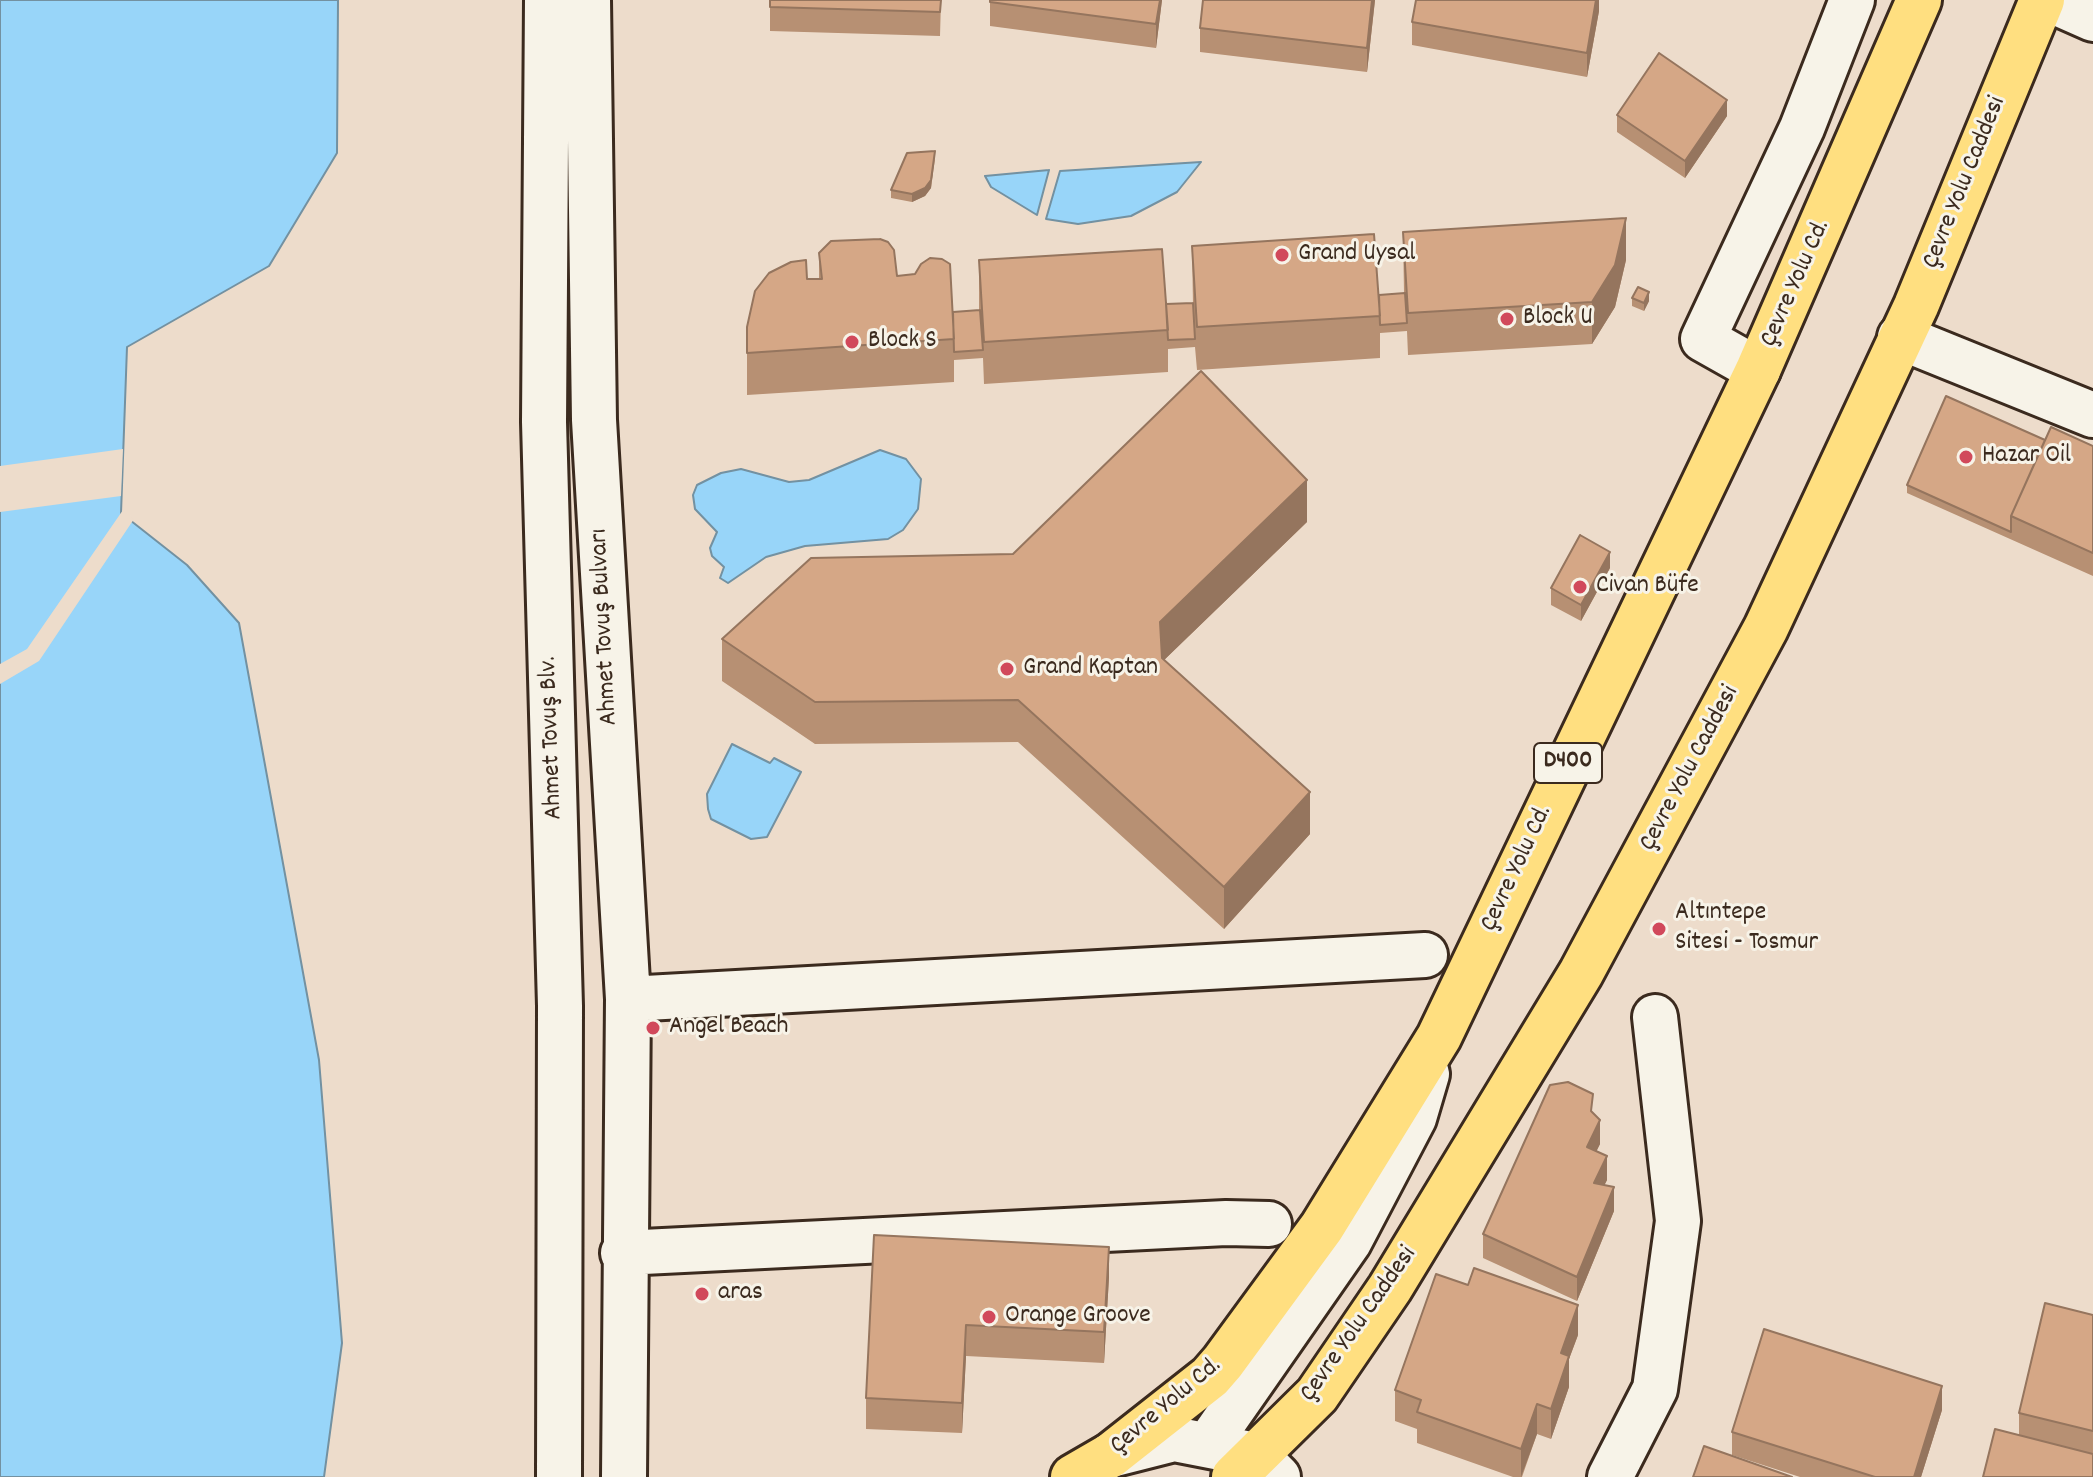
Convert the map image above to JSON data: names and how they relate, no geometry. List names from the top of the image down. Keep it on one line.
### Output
{"streets":{"highway":["Çevre Yolu Caddesi","Çevre Yolu Cd.","D400"],"street":["Ahmet Tovuş Bulvarı","Ahmet Tovuş Blv."]},"places":["Grand Uysal","Block U","Block S","Hazar Oil","Civan Büfe","Grand Kaptan","Altıntepe Sitesi - Tosmur","Angel Beach","aras","Orange Groove"]}
